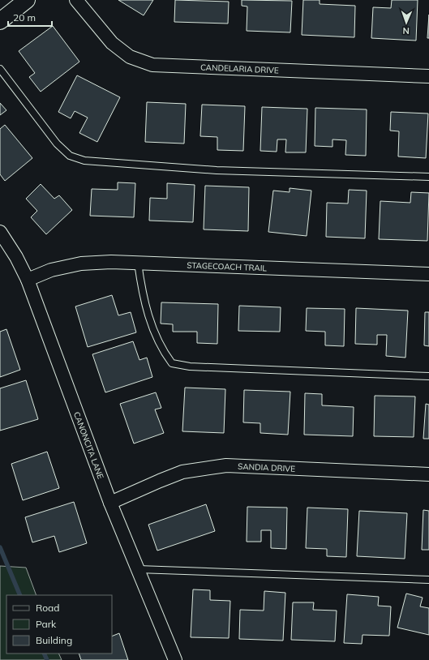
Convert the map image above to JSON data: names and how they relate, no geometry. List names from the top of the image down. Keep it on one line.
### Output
{"streets":{"street":["CANDELARIA DRIVE","STAGECOACH TRAIL","CANONCITA LANE","SANDIA DRIVE"]},"crossings":[["STAGECOACH TRAIL","CANONCITA LANE"],["CANONCITA LANE","SANDIA DRIVE"]],"legend":["Road","Park","Building"],"scale_bar":"20 m","north":"bottom"}
